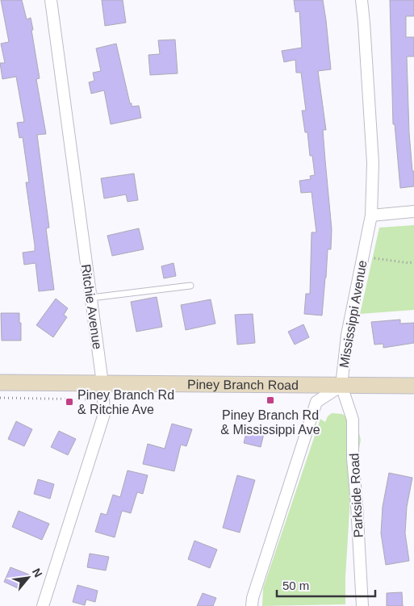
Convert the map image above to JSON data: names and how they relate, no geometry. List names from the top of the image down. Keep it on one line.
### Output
{"streets":{"main road":["Piney Branch Road"],"street":["Ritchie Avenue","Mississippi Avenue","Parkside Road"]},"crossings":[["Ritchie Avenue","Piney Branch Road"],["Mississippi Avenue","Piney Branch Road"],["Mississippi Avenue","Parkside Road"],["Piney Branch Road","Parkside Road"]],"places":{"transit":["Piney Branch Rd & Mississippi Ave","Piney Branch Rd & Ritchie Ave"]},"scale_bar":"50 m","north":"top right"}
